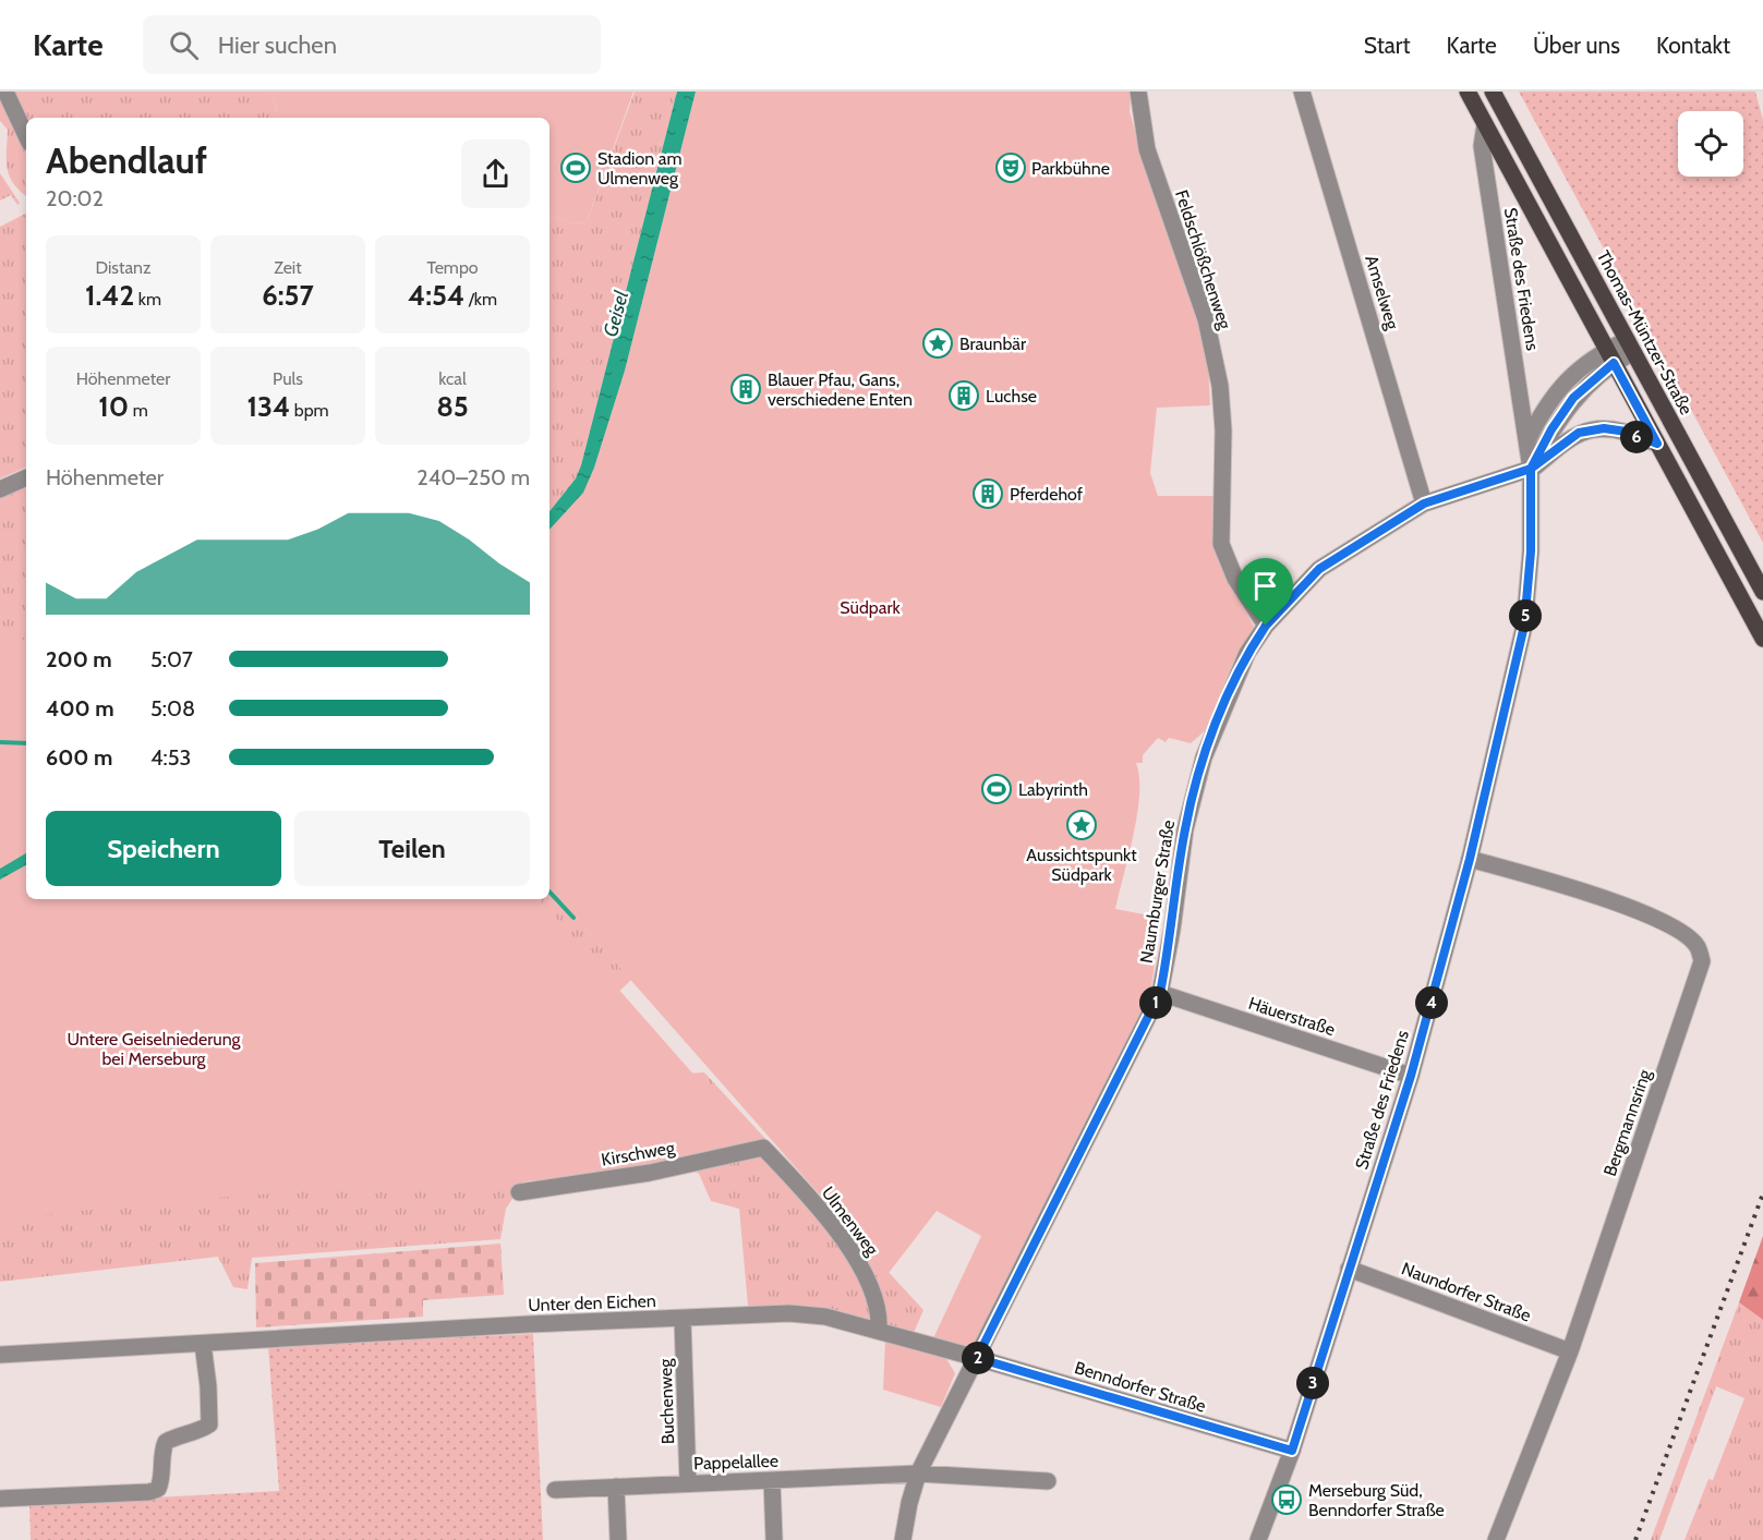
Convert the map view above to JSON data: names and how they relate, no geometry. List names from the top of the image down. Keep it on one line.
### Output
{"streets":{"main road":["Thomas-Müntzer-Straße"],"street":["Feldschlößchenweg","Straße des Friedens","Amselweg","Naumburger Straße","Häuerstraße","Bergmannsring","Kirschweg","Ulmenweg","Naundorfer Straße","Unter den Eichen","Benndorfer Straße","Buchenweg","Pappelallee"]},"crossings":[["Feldschlößchenweg","Naumburger Straße"],["Straße des Friedens","Thomas-Müntzer-Straße"],["Straße des Friedens","Naumburger Straße"],["Straße des Friedens","Häuerstraße"],["Straße des Friedens","Bergmannsring"],["Straße des Friedens","Naundorfer Straße"],["Straße des Friedens","Benndorfer Straße"],["Amselweg","Naumburger Straße"],["Naumburger Straße","Häuerstraße"],["Naumburger Straße","Unter den Eichen"],["Naumburger Straße","Benndorfer Straße"],["Naumburger Straße","Pappelallee"],["Bergmannsring","Naundorfer Straße"],["Kirschweg","Ulmenweg"],["Ulmenweg","Unter den Eichen"],["Unter den Eichen","Benndorfer Straße"],["Unter den Eichen","Buchenweg"],["Buchenweg","Pappelallee"]],"water":["Geisel"],"parks":["Südpark","Untere Geiselniederung bei Merseburg"],"places":{"sports":["Stadion am Ulmenweg","Labyrinth"],"theatre":["Parkbühne"],"place":["Braunbär","Aussichtspunkt Südpark"],"building":["Blauer Pfau, Gans, verschiedene Enten","Luchse","Pferdehof"],"bus stop":["Merseburg Süd, Benndorfer Straße"]},"page":{"header":"Karte","search":"Hier suchen","nav":["Start","Karte","Über uns","Kontakt"],"heading":["Abendlauf","20:02"],"stats":[["Distanz","1.42 km"],["Zeit","6:57"],["Tempo","4:54 /km"],["Höhenmeter","10 m"],["Puls","134 bpm"],["kcal","85"]],"pins":["6","5","1","4","2","3"],"chart":["Höhenmeter","240–250 m"],"list":[{"name":"200 m","note":"5:07"},{"name":"400 m","note":"5:08"},{"name":"600 m","note":"4:53"}],"buttons":["Speichern","Teilen"]}}
